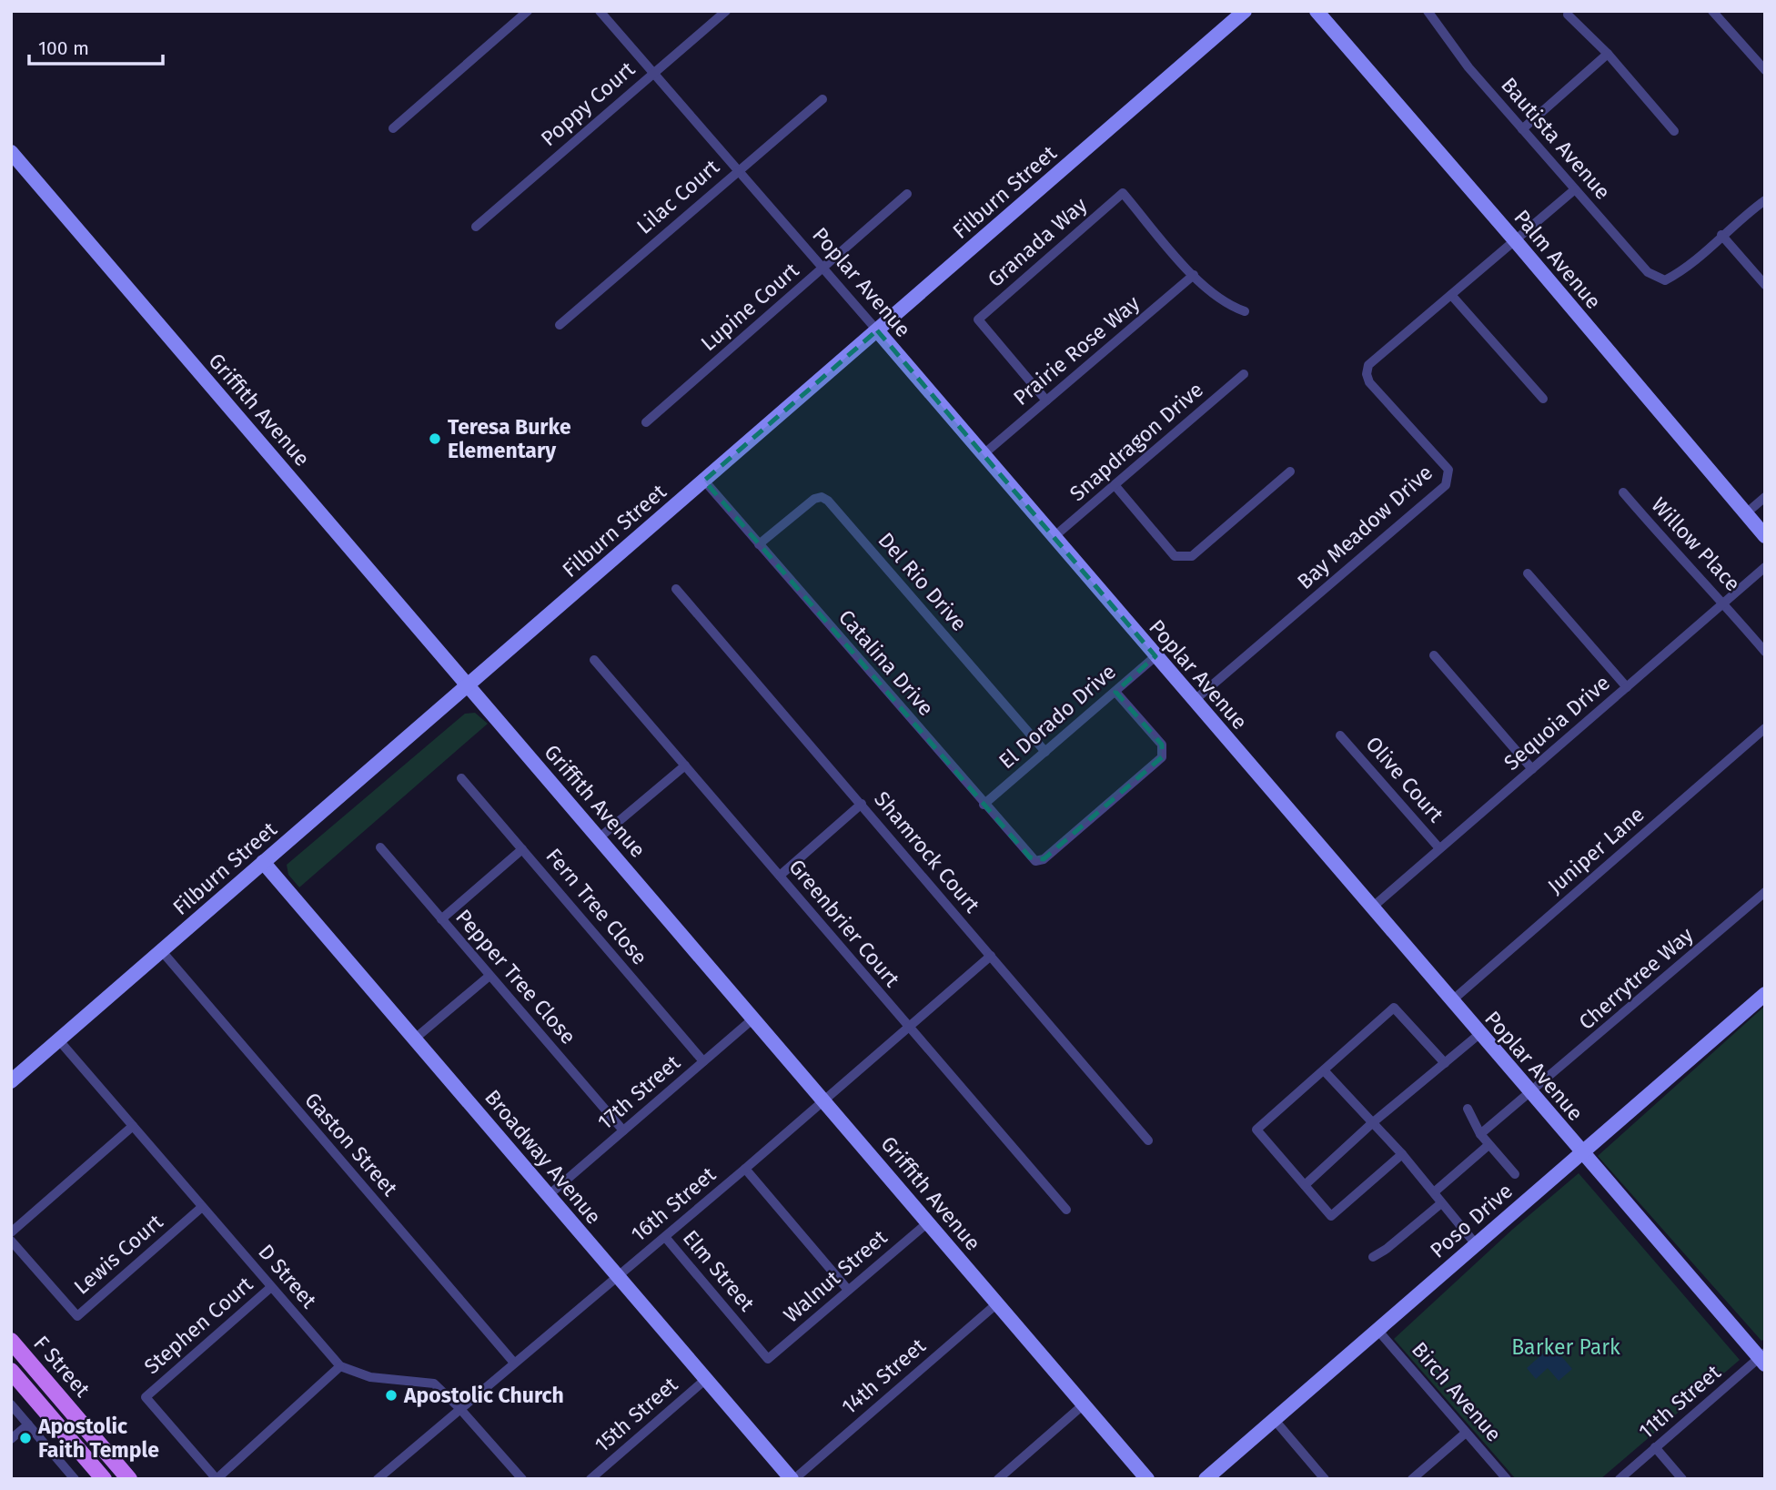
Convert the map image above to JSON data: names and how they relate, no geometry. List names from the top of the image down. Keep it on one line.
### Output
{"streets":{"main road":["F Street"],"street":["Poppy Court","Bautista Avenue","Filburn Street","Lilac Court","Granada Way","Palm Avenue","Poplar Avenue","Lupine Court","Prairie Rose Way","Griffith Avenue","Snapdragon Drive","Bay Meadow Drive","Willow Place","Del Rio Drive","Catalina Drive","El Dorado Drive","Sequoia Drive","Olive Court","Juniper Lane","Shamrock Court","Fern Tree Close","Greenbrier Court","Pepper Tree Close","Cherrytree Way","17th Street","Gaston Street","Broadway Avenue","16th Street","Poso Drive","Lewis Court","Elm Street","D Street","Walnut Street","Stephen Court","14th Street","Birch Avenue","11th Street","15th Street"]},"crossings":[["Poppy Court","Poplar Avenue"],["Bautista Avenue","Bay Meadow Drive"],["Filburn Street","Poplar Avenue"],["Filburn Street","Griffith Avenue"],["Filburn Street","Catalina Drive"],["Filburn Street","Gaston Street"],["Filburn Street","Broadway Avenue"],["Filburn Street","D Street"],["Lilac Court","Poplar Avenue"],["Granada Way","Prairie Rose Way"],["Palm Avenue","Bay Meadow Drive"],["Poplar Avenue","Lupine Court"],["Poplar Avenue","Prairie Rose Way"],["Poplar Avenue","Snapdragon Drive"],["Poplar Avenue","Bay Meadow Drive"],["Poplar Avenue","El Dorado Drive"],["Poplar Avenue","Sequoia Drive"],["Poplar Avenue","Juniper Lane"],["Poplar Avenue","Cherrytree Way"],["Poplar Avenue","Poso Drive"],["Poplar Avenue","11th Street"],["Griffith Avenue","17th Street"],["Griffith Avenue","16th Street"],["Griffith Avenue","Walnut Street"],["Griffith Avenue","14th Street"],["Willow Place","Sequoia Drive"],["Del Rio Drive","Catalina Drive"],["Del Rio Drive","El Dorado Drive"],["Catalina Drive","El Dorado Drive"],["Sequoia Drive","Olive Court"],["Shamrock Court","16th Street"],["Fern Tree Close","17th Street"],["Greenbrier Court","16th Street"],["Pepper Tree Close","17th Street"],["17th Street","Broadway Avenue"],["Gaston Street","16th Street"],["Broadway Avenue","16th Street"],["Broadway Avenue","14th Street"],["Broadway Avenue","15th Street"],["16th Street","Elm Street"],["16th Street","D Street"],["Poso Drive","Birch Avenue"],["Lewis Court","D Street"],["Elm Street","Walnut Street"],["D Street","Stephen Court"]],"parks":["Barker Park"],"places":["Teresa Burke Elementary","Apostolic Church","Apostolic Faith Temple"],"scale_bar":"100 m"}
